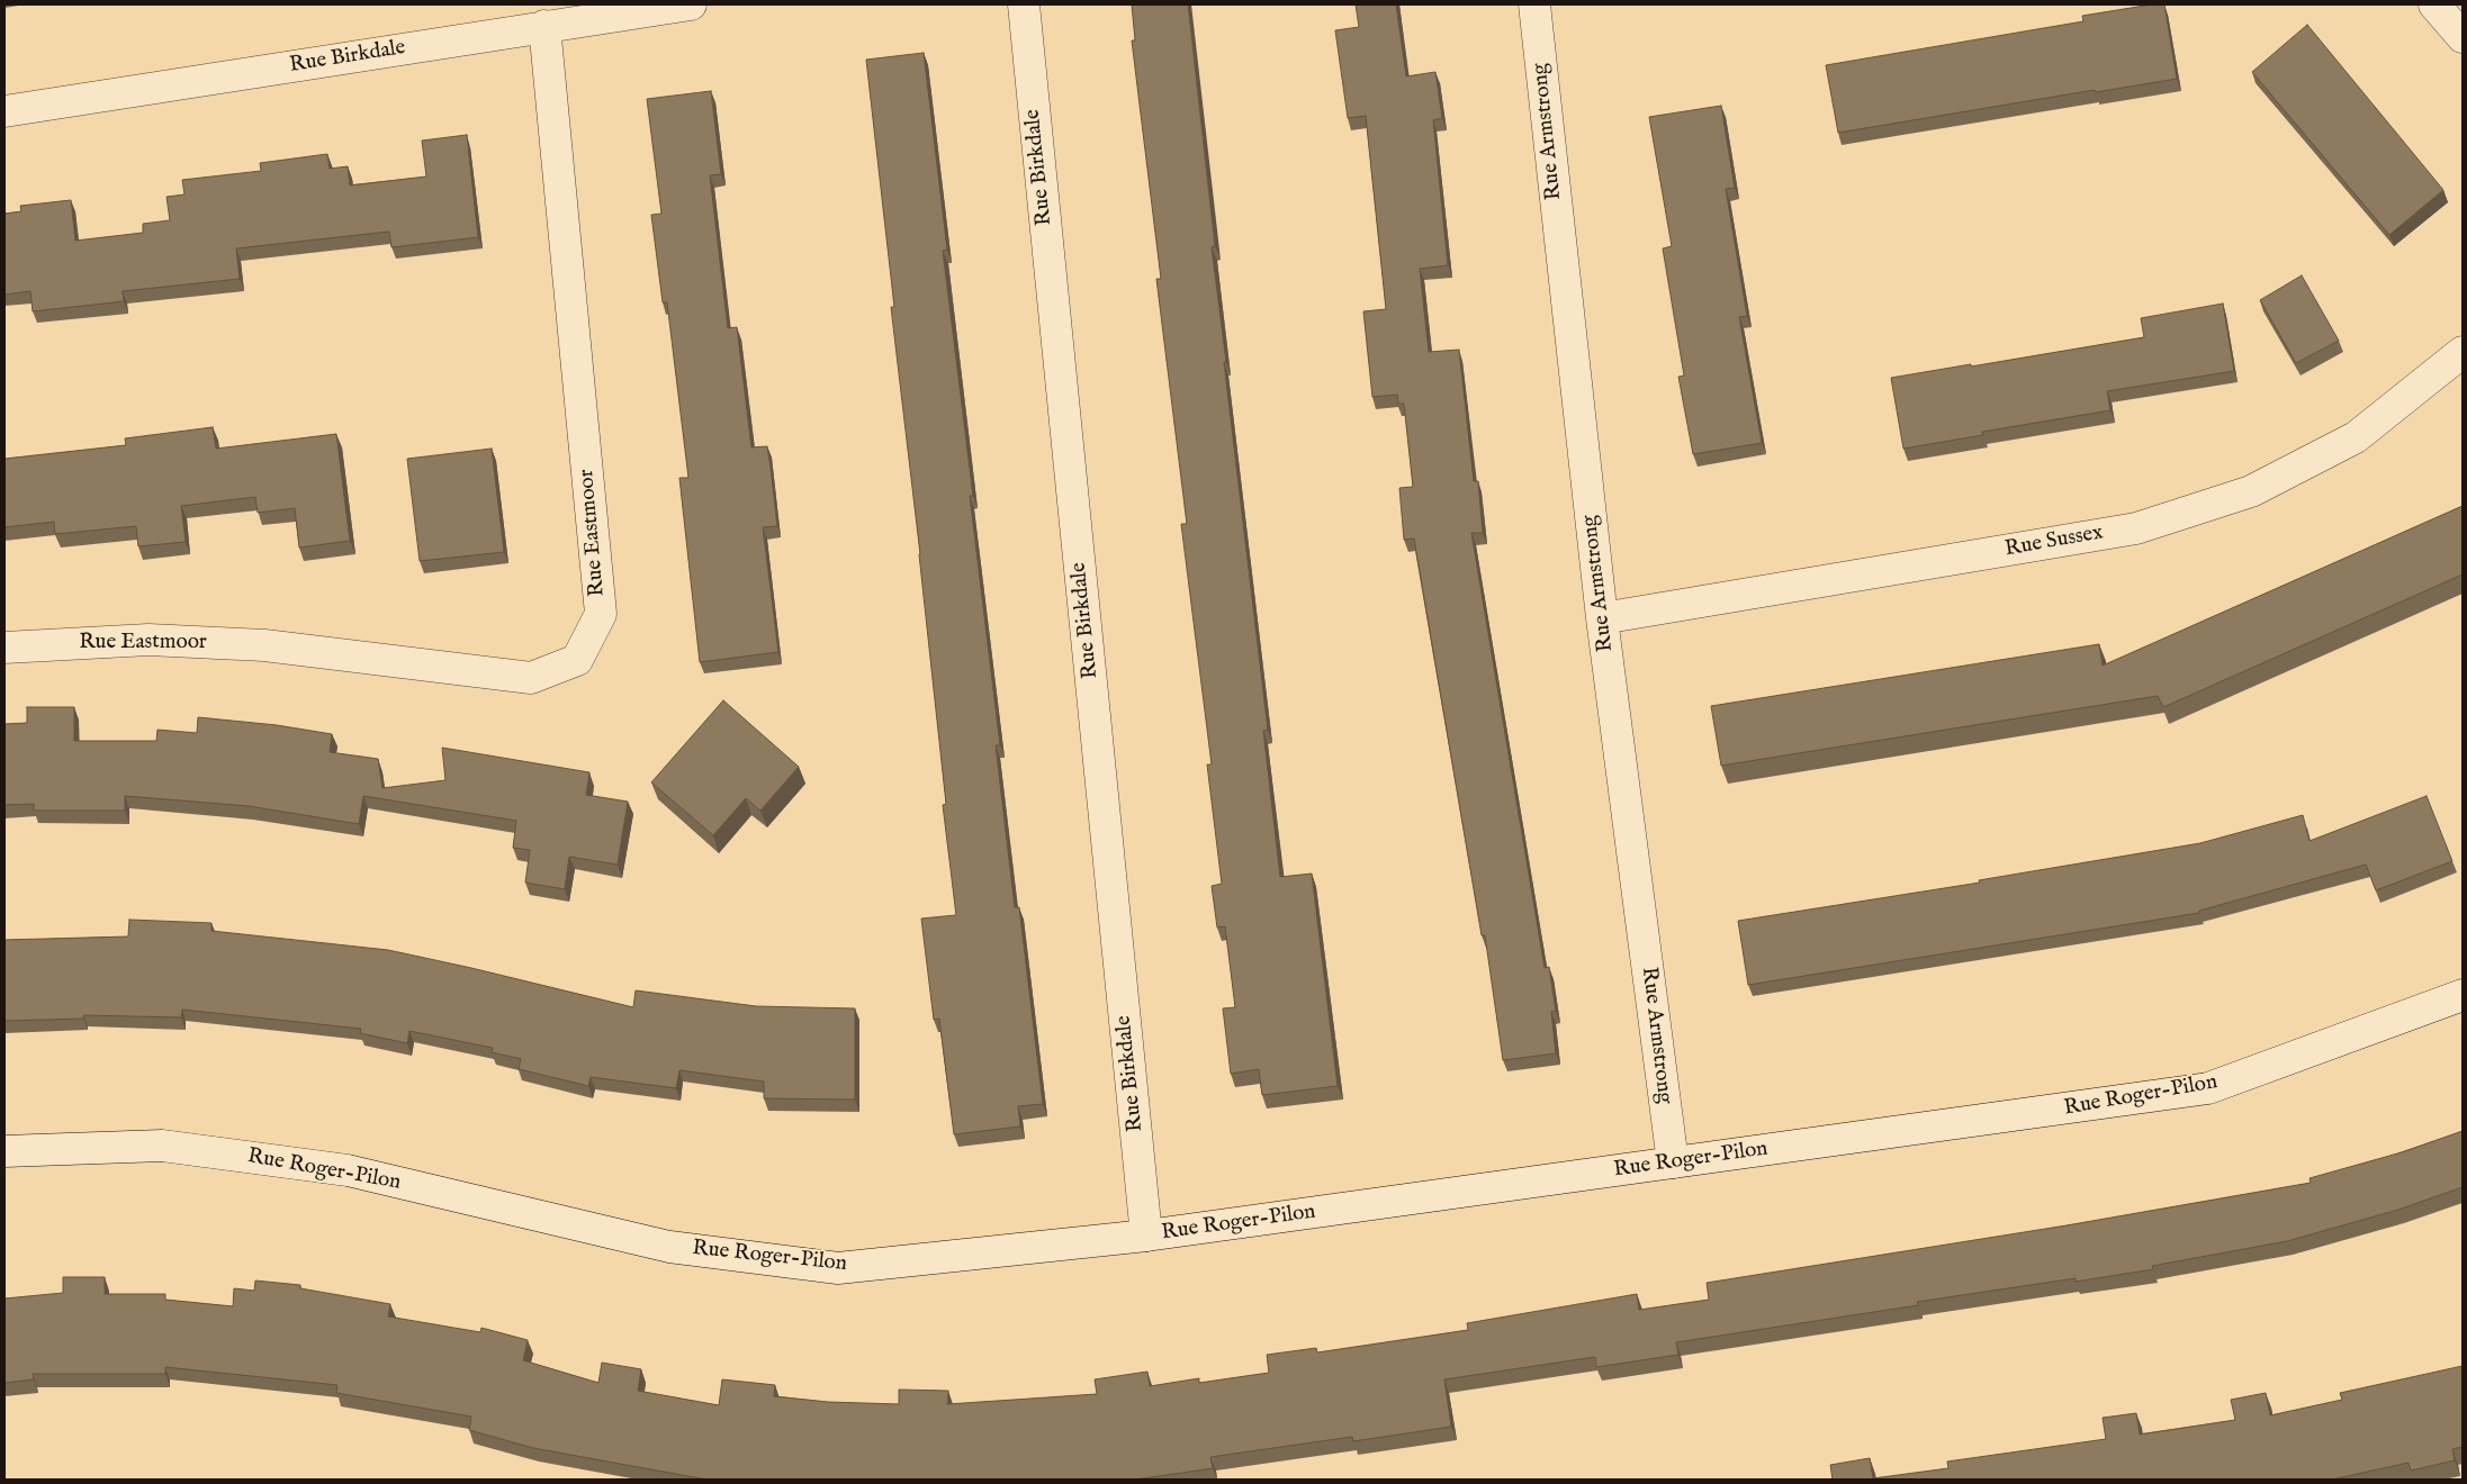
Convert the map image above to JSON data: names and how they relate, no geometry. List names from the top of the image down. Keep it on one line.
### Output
{"streets":{"street":["Rue Birkdale","Rue Armstrong","Rue Eastmoor","Rue Sussex","Rue Roger-Pilon"]},"crossings":[["Rue Birkdale","Rue Eastmoor"],["Rue Birkdale","Rue Roger-Pilon"],["Rue Armstrong","Rue Sussex"],["Rue Armstrong","Rue Roger-Pilon"]]}
